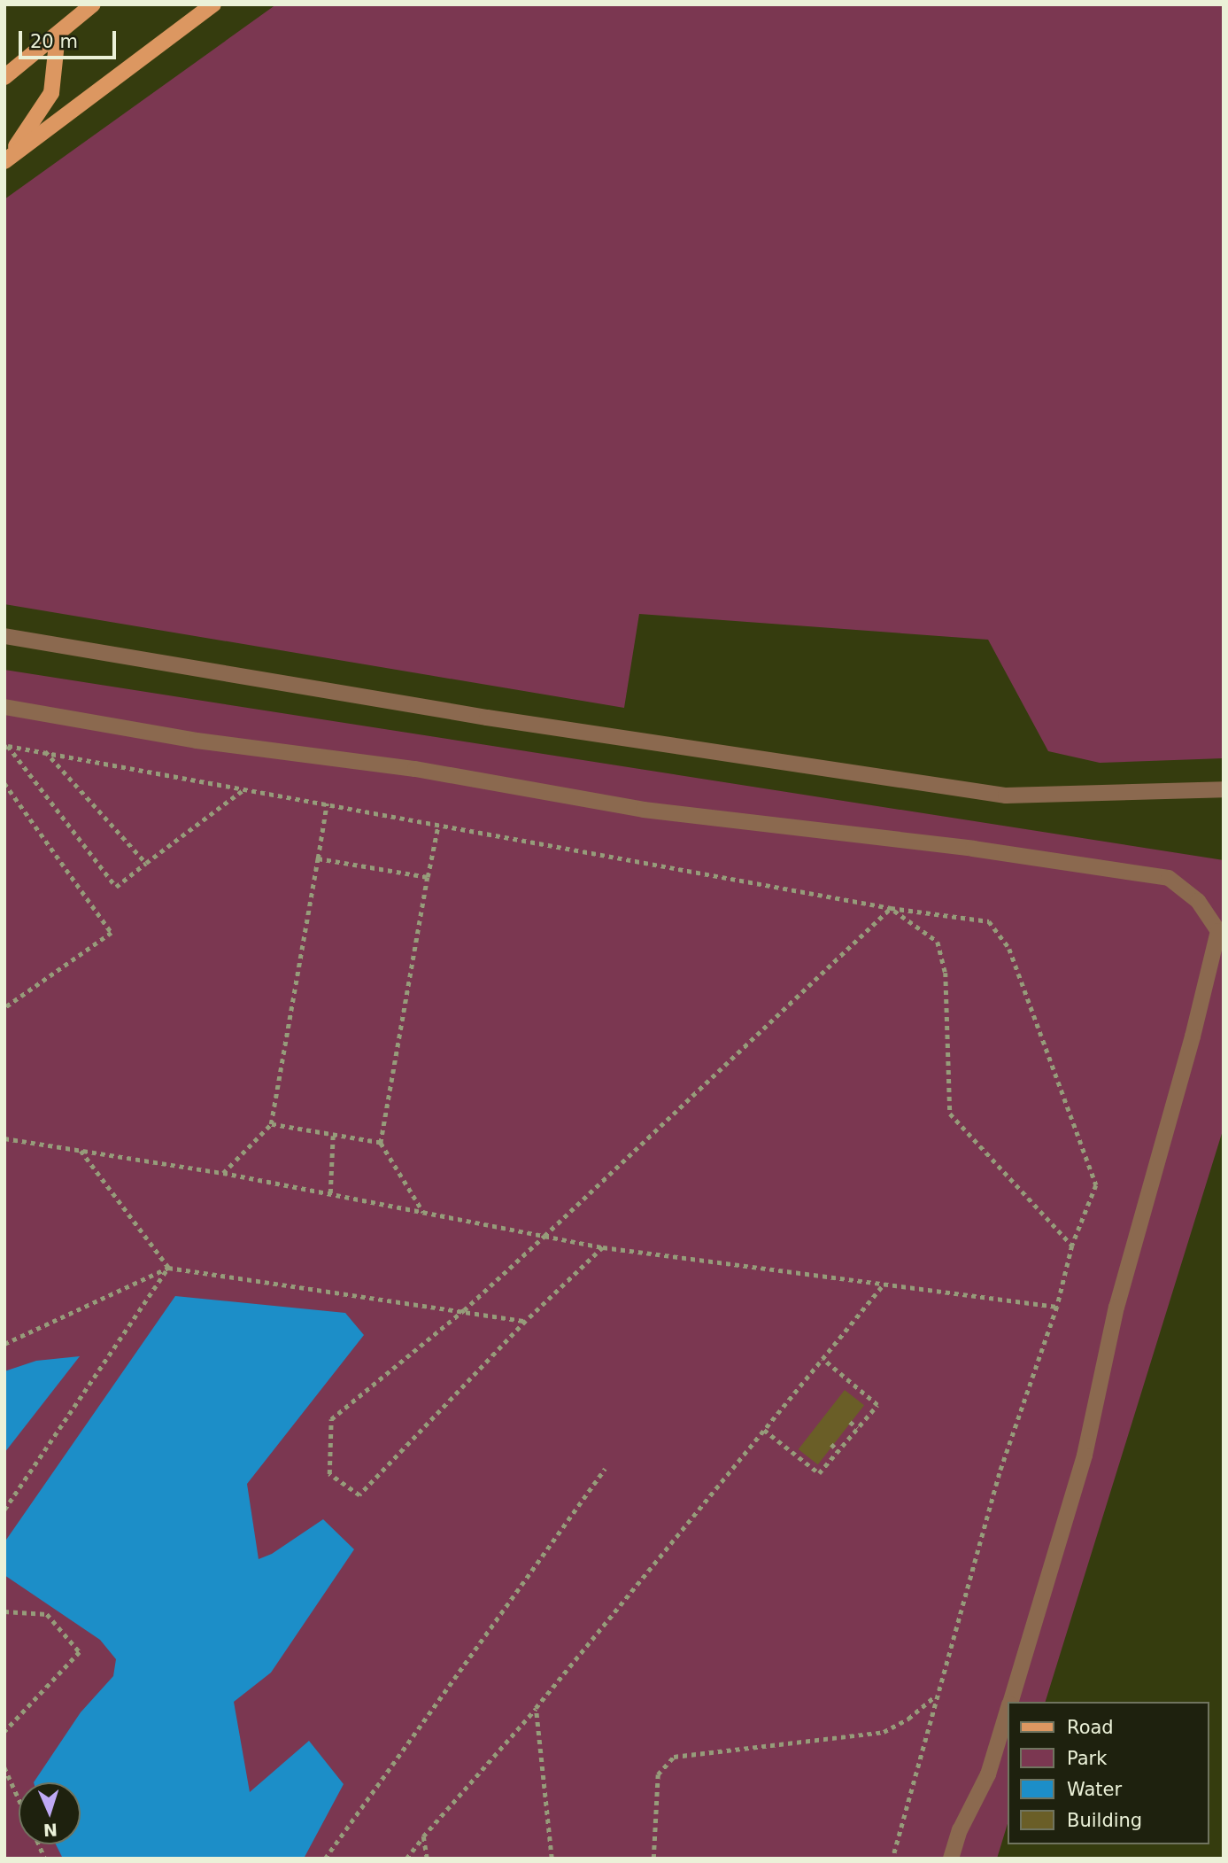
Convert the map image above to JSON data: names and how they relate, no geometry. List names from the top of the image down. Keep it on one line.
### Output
{"legend":["Road","Park","Water","Building"],"scale_bar":"20 m","north":"bottom"}
